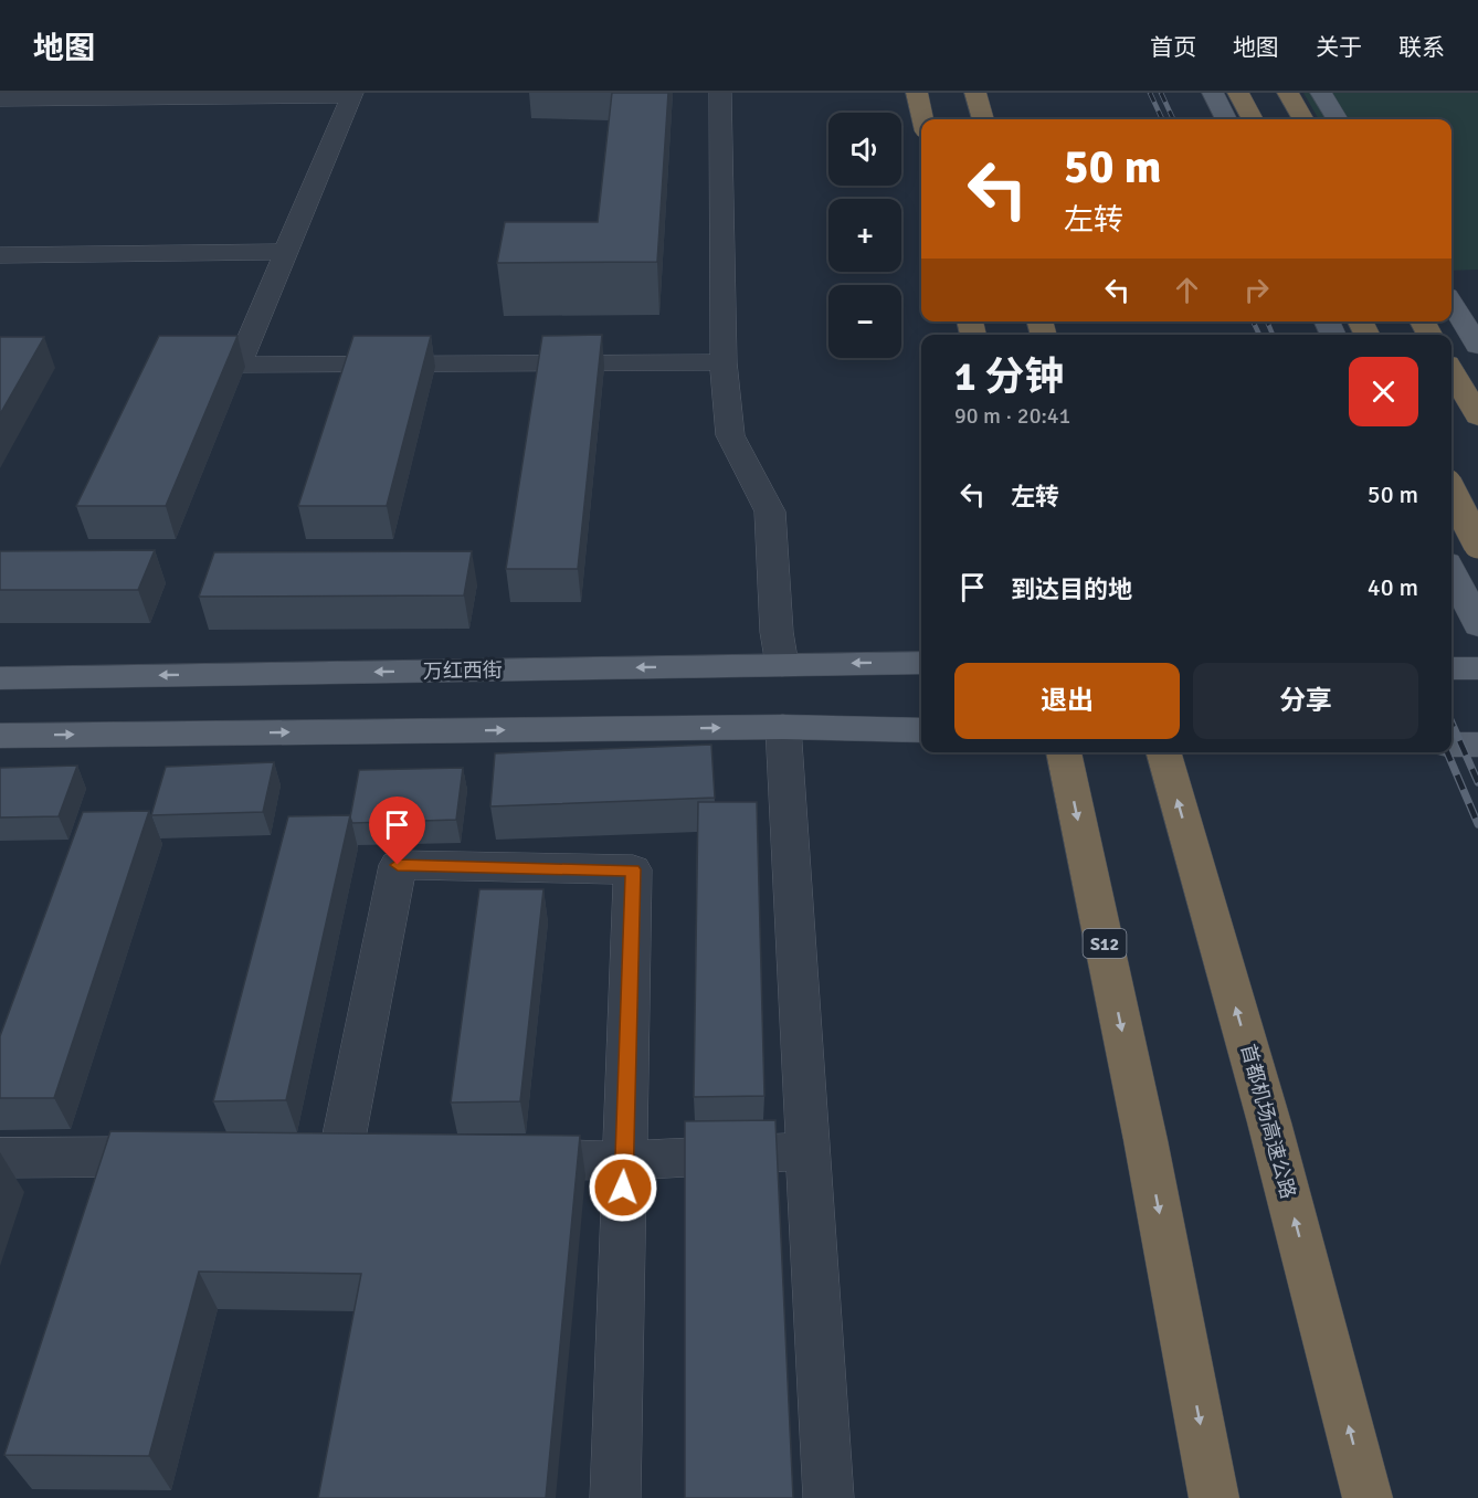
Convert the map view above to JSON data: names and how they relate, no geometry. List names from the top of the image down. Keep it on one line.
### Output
{"streets":{"highway":["S12","首都机场高速公路"],"main road":["万红西街"]},"page":{"header":"地图","nav":["首页","地图","关于","联系"],"map_buttons":["+","−"],"turn":["50 m","左转"],"heading":["1 分钟","90 m · 20:41"],"list":[{"name":"左转","value":"50 m"},{"name":"到达目的地","value":"40 m"}],"buttons":["退出","分享"]}}
